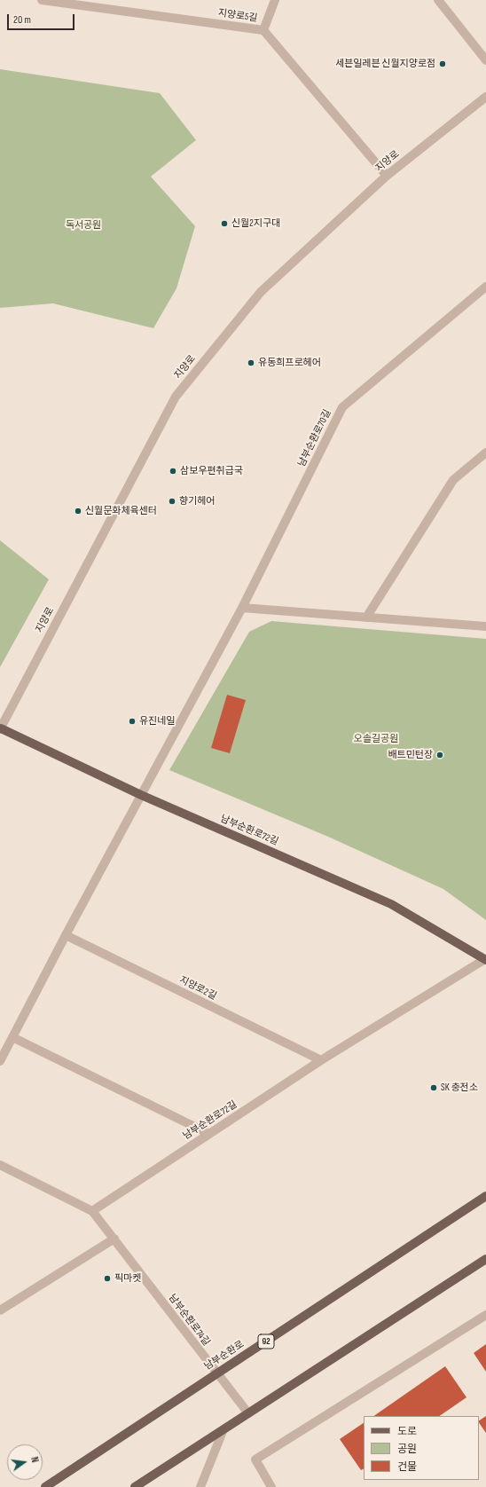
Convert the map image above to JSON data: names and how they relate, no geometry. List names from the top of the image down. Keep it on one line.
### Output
{"streets":{"main road":["남부순환로72길","92","남부순환로"],"street":["지양로5길","지양로","남부순환로70길","지양로2길","남부순환로74길"]},"crossings":[["지양로5길","지양로"],["지양로","남부순환로72길"],["남부순환로70길","남부순환로72길"],["남부순환로72길","지양로2길"],["남부순환로72길","남부순환로74길"],["남부순환로74길","남부순환로"]],"parks":["독서공원","오솔길공원"],"places":["세븐일레븐 신월지양로점","신월2지구대","유동희프로헤어","삼보우편취급국","향기헤어","신월문화체육센터","유진네일","배트민턴장","SK 충전소","픽마켓"],"legend":["도로","공원","건물"],"scale_bar":"20 m","north":"right"}
